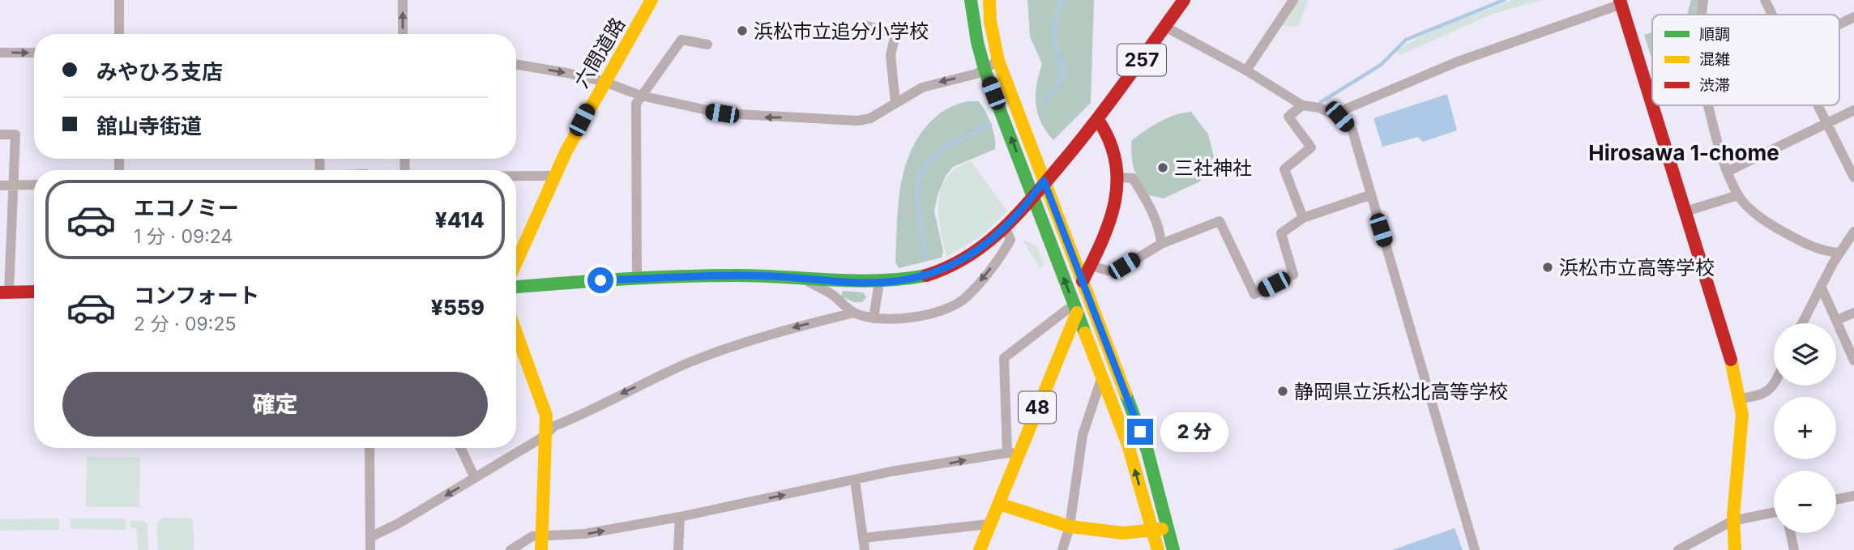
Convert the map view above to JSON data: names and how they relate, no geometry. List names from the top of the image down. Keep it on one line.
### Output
{"streets":{"main road":["六間道路","257","48"]},"districts":["Hirosawa 1-chome"],"places":["浜松市立追分小学校","三社神社","浜松市立高等学校","静岡県立浜松北高等学校"],"legend":["順調","混雑","渋滞"],"page":{"banner":["みやひろ支店","舘山寺街道"],"list":[{"name":"エコノミー","note":"1 分 · 09:24","value":"¥414"},{"name":"コンフォート","note":"2 分 · 09:25","value":"¥559"}],"map_buttons":["+","−"],"buttons":"確定","bubble":"2 分"}}
